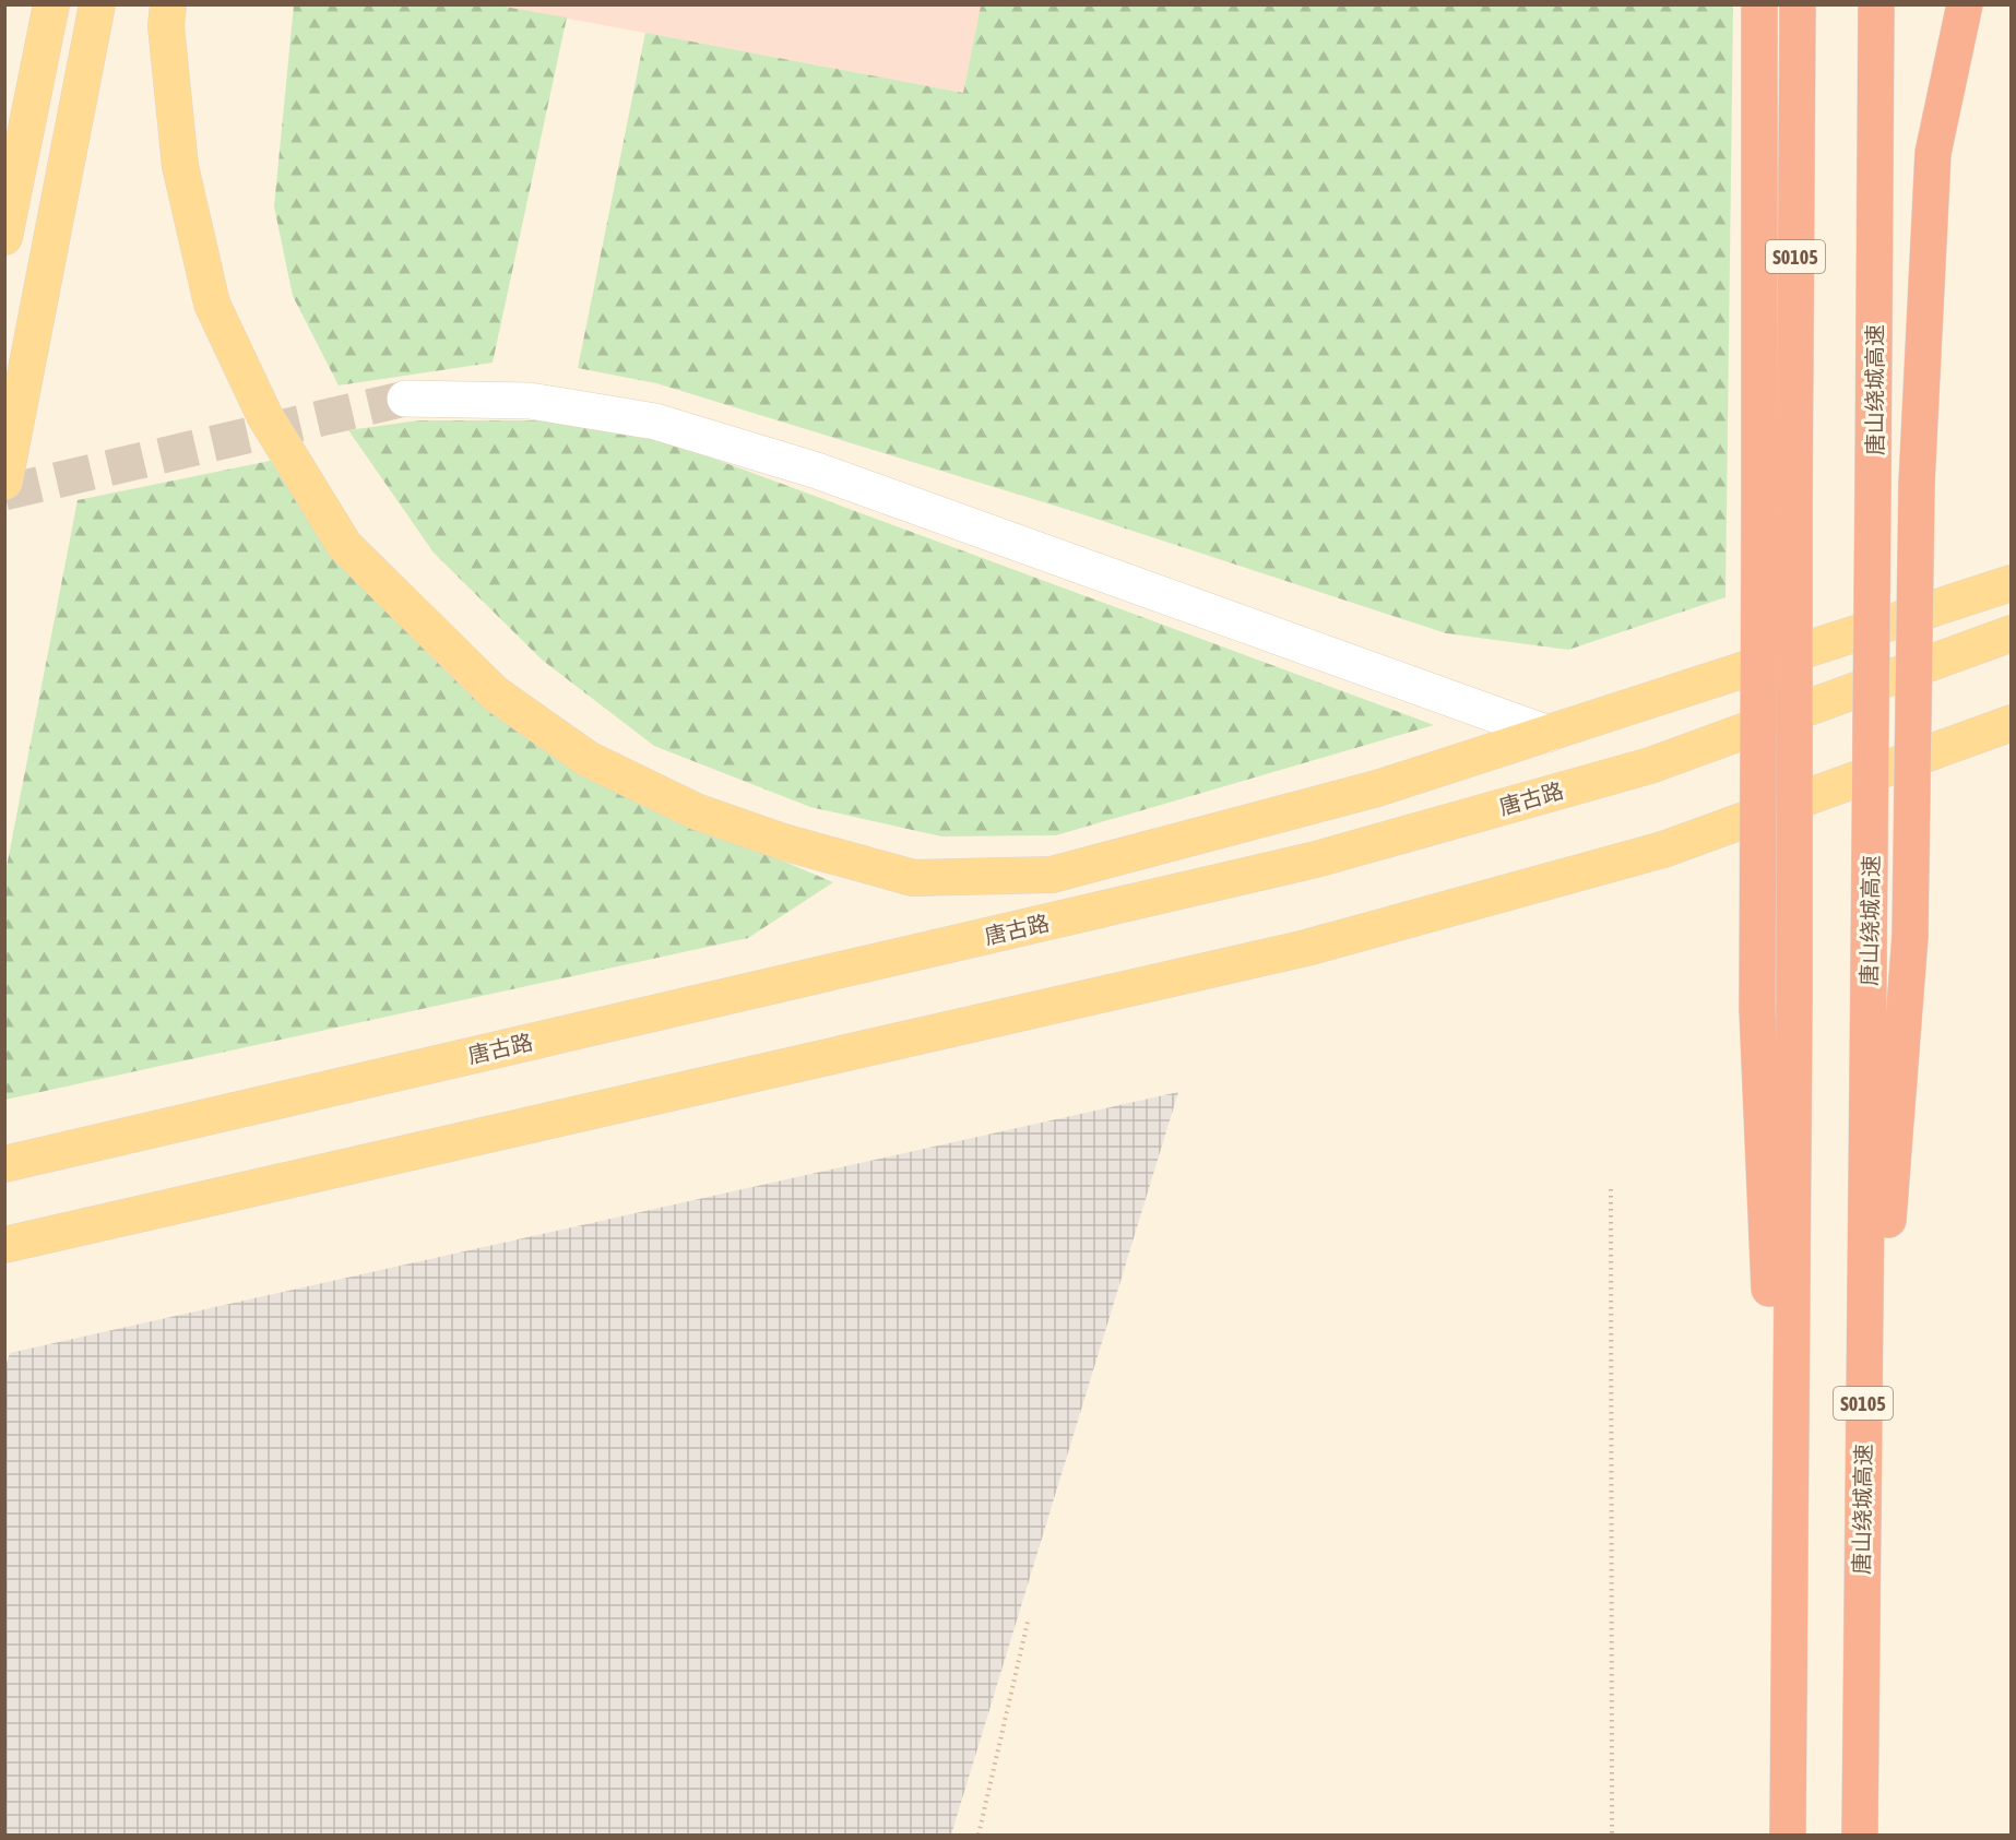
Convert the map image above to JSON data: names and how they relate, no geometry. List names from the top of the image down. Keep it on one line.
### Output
{"streets":{"highway":["S0105","唐山绕城高速"],"main road":["唐古路"]}}
